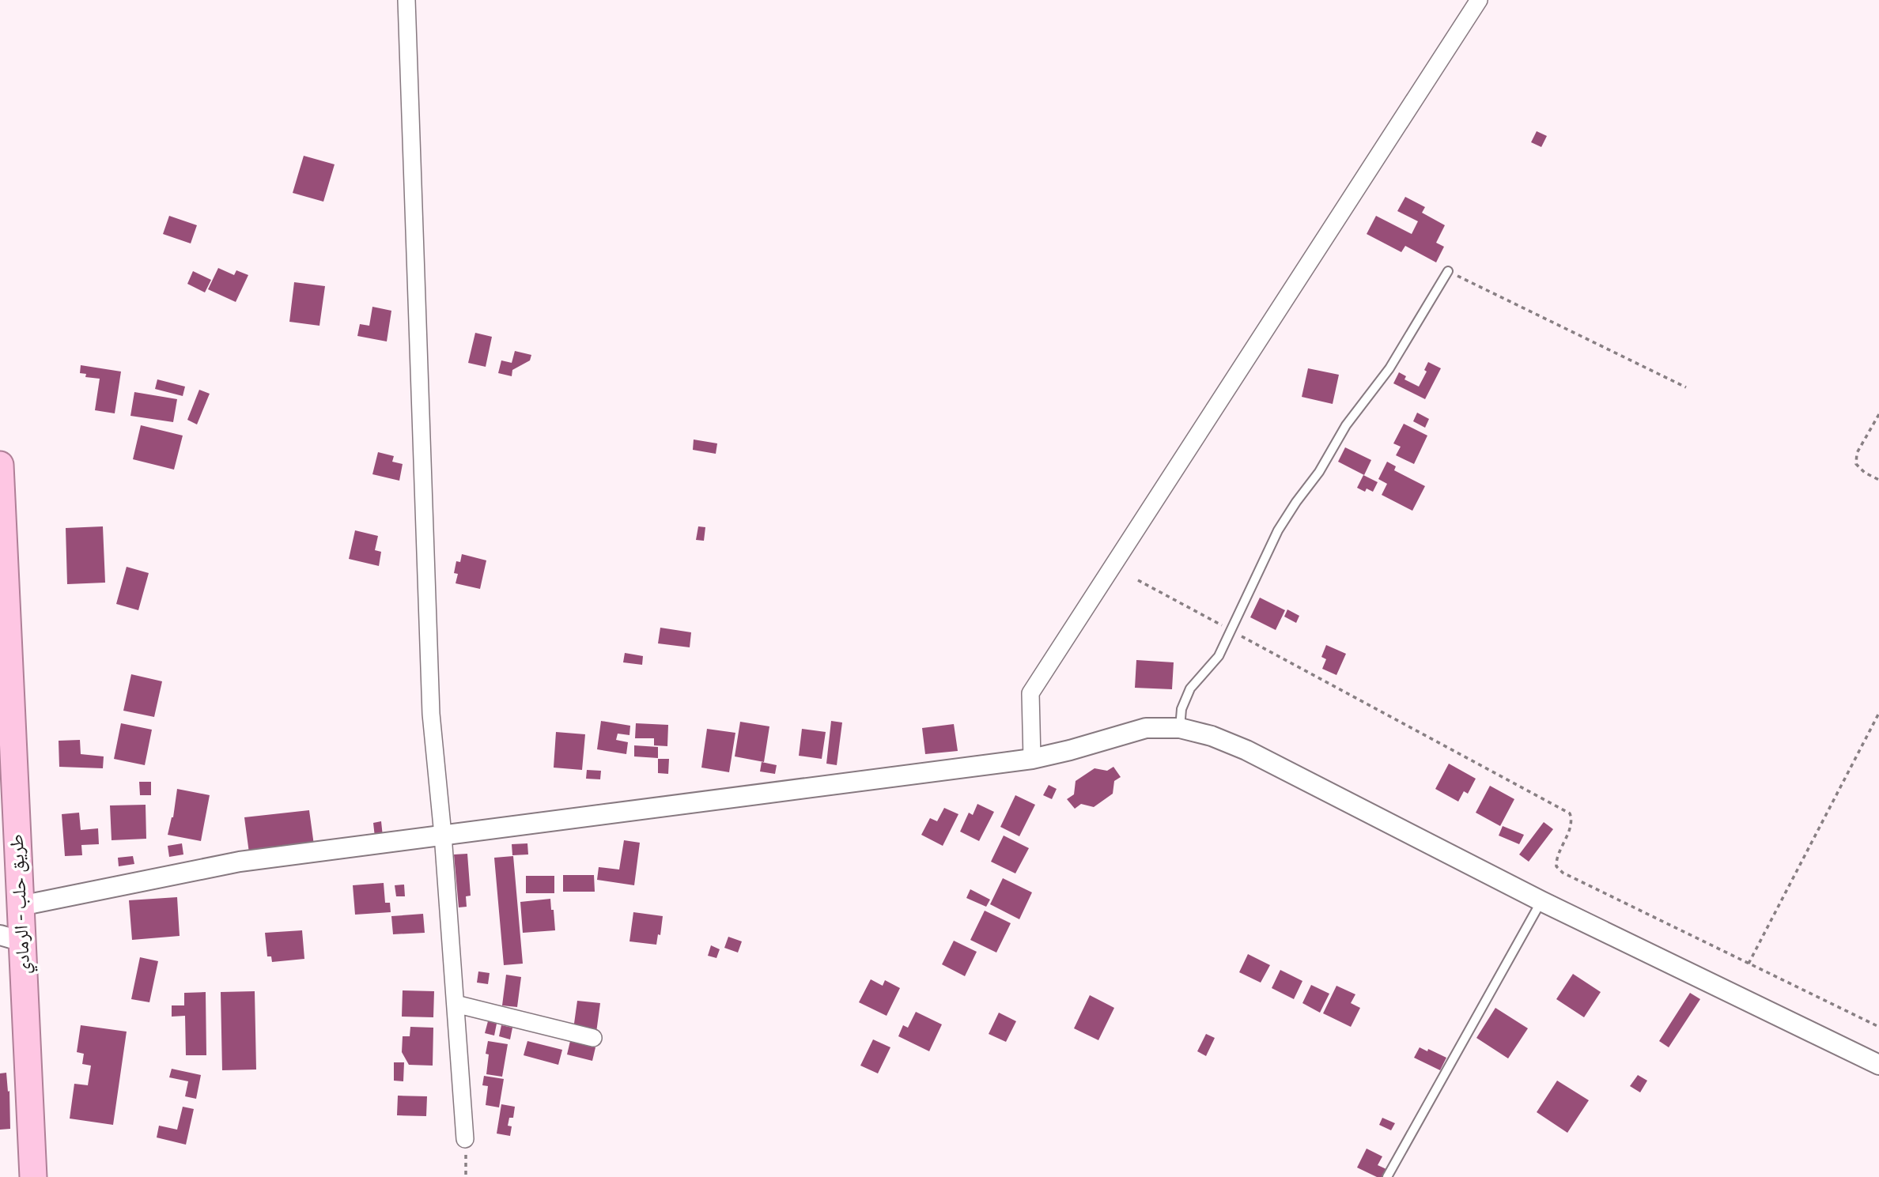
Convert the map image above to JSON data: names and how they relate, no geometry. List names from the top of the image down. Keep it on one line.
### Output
{"streets":{"highway":["طريق حلب - الرمادي"]}}
